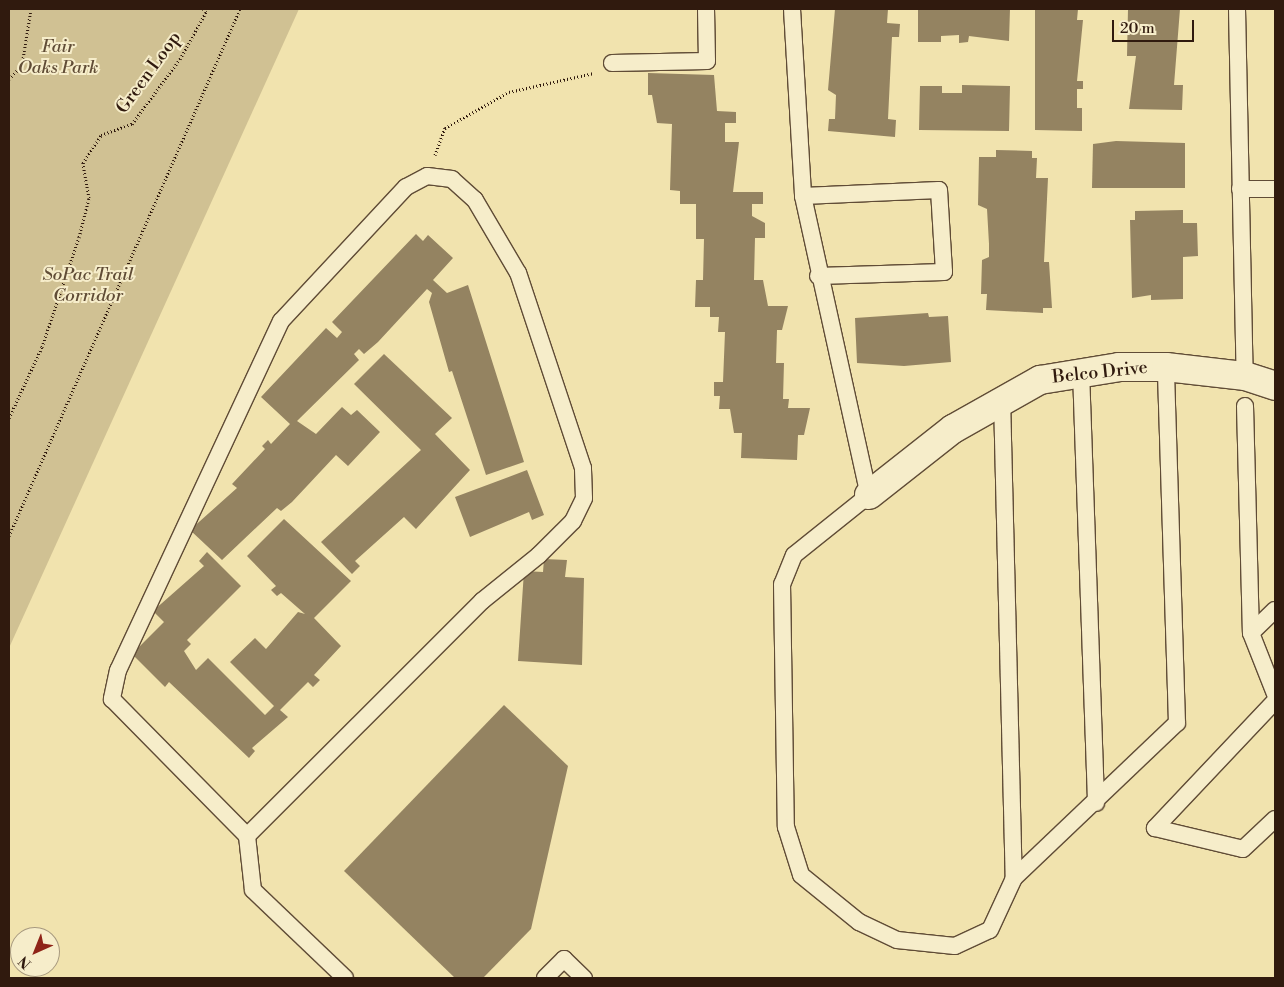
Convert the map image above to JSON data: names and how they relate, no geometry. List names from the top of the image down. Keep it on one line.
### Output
{"streets":{"street":["Belco Drive"],"path":["Green Loop"]},"parks":["Fair Oaks Park","SoPac Trail Corridor"],"scale_bar":"20 m","north":"bottom left"}
